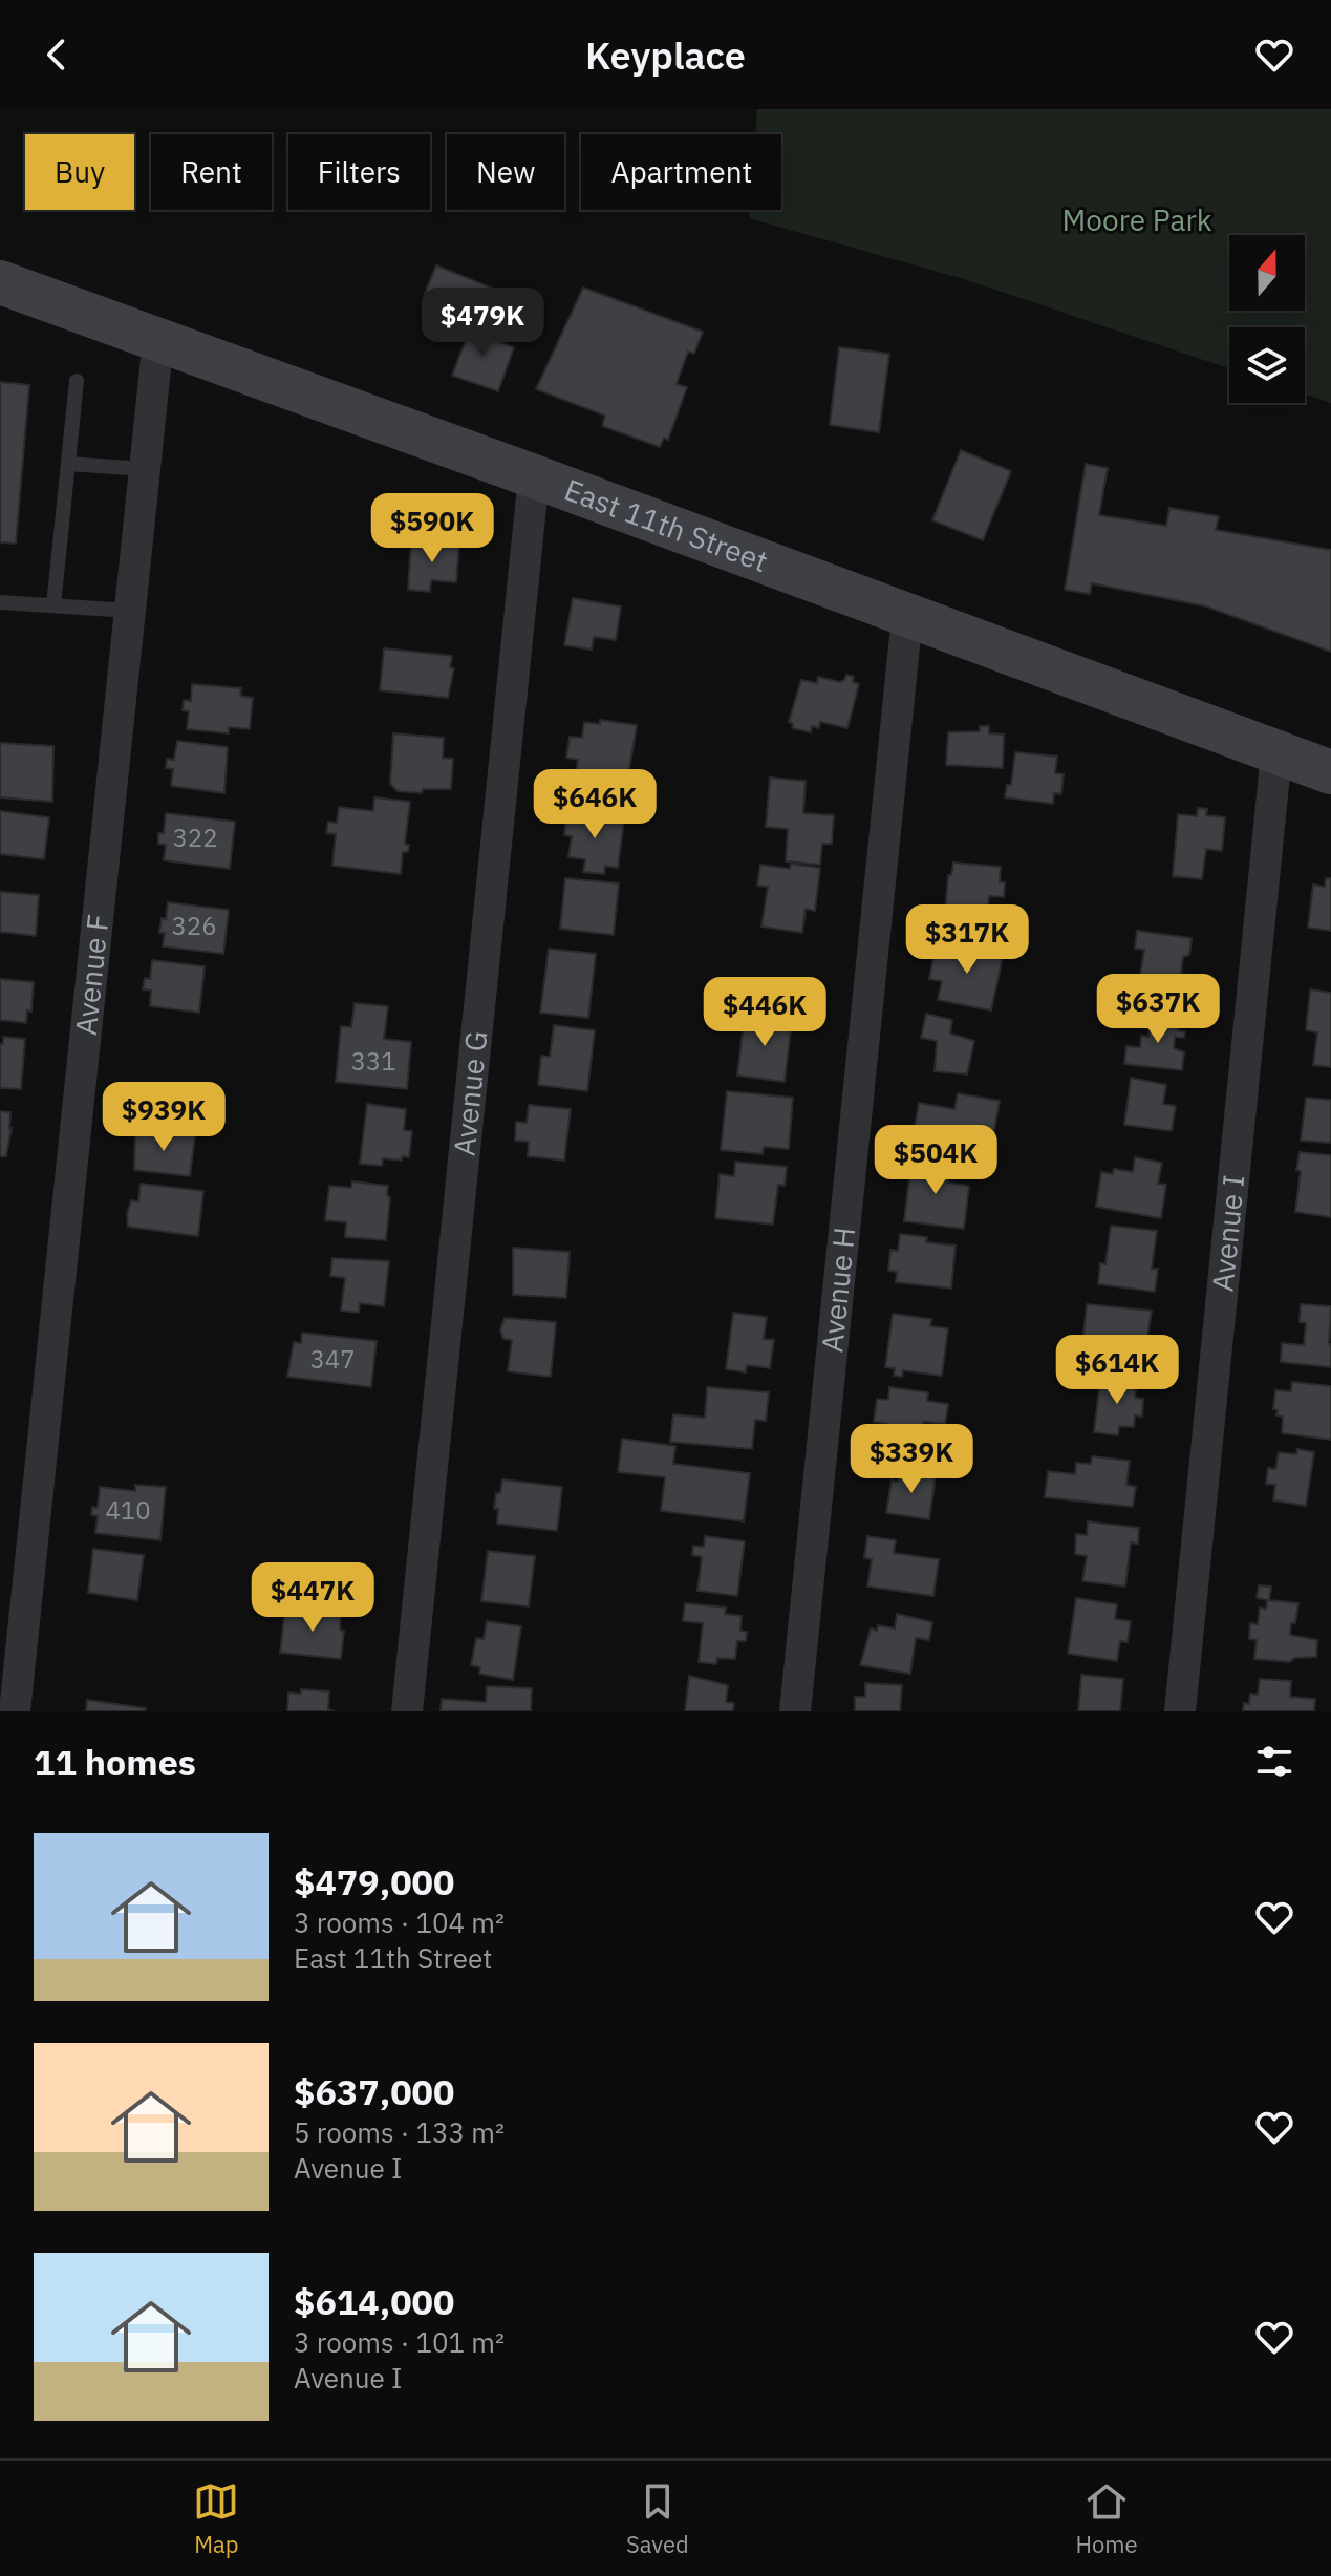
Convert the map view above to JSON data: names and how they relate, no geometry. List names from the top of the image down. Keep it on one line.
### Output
{"streets":{"street":["East 11th Street","Avenue F","Avenue G","Avenue I","Avenue H"]},"crossings":[["East 11th Street","Avenue F"],["East 11th Street","Avenue G"],["East 11th Street","Avenue I"],["East 11th Street","Avenue H"]],"parks":["Moore Park"],"house_numbers":["322","326","331","347","410"],"north":"top","page":{"header":"Keyplace","chip":["Buy","Rent","Filters","New","Apartment"],"price":["$479K","$590K","$646K","$317K","$637K","$446K","$939K","$504K","$614K","$339K","$447K"],"heading":"11 homes","list":[{"name":"$479,000","note":"3 rooms · 104 m² · East 11th Street"},{"name":"$637,000","note":"5 rooms · 133 m² · Avenue I"},{"name":"$614,000","note":"3 rooms · 101 m² · Avenue I"}],"tabs":["Map","Saved","Home"]}}
